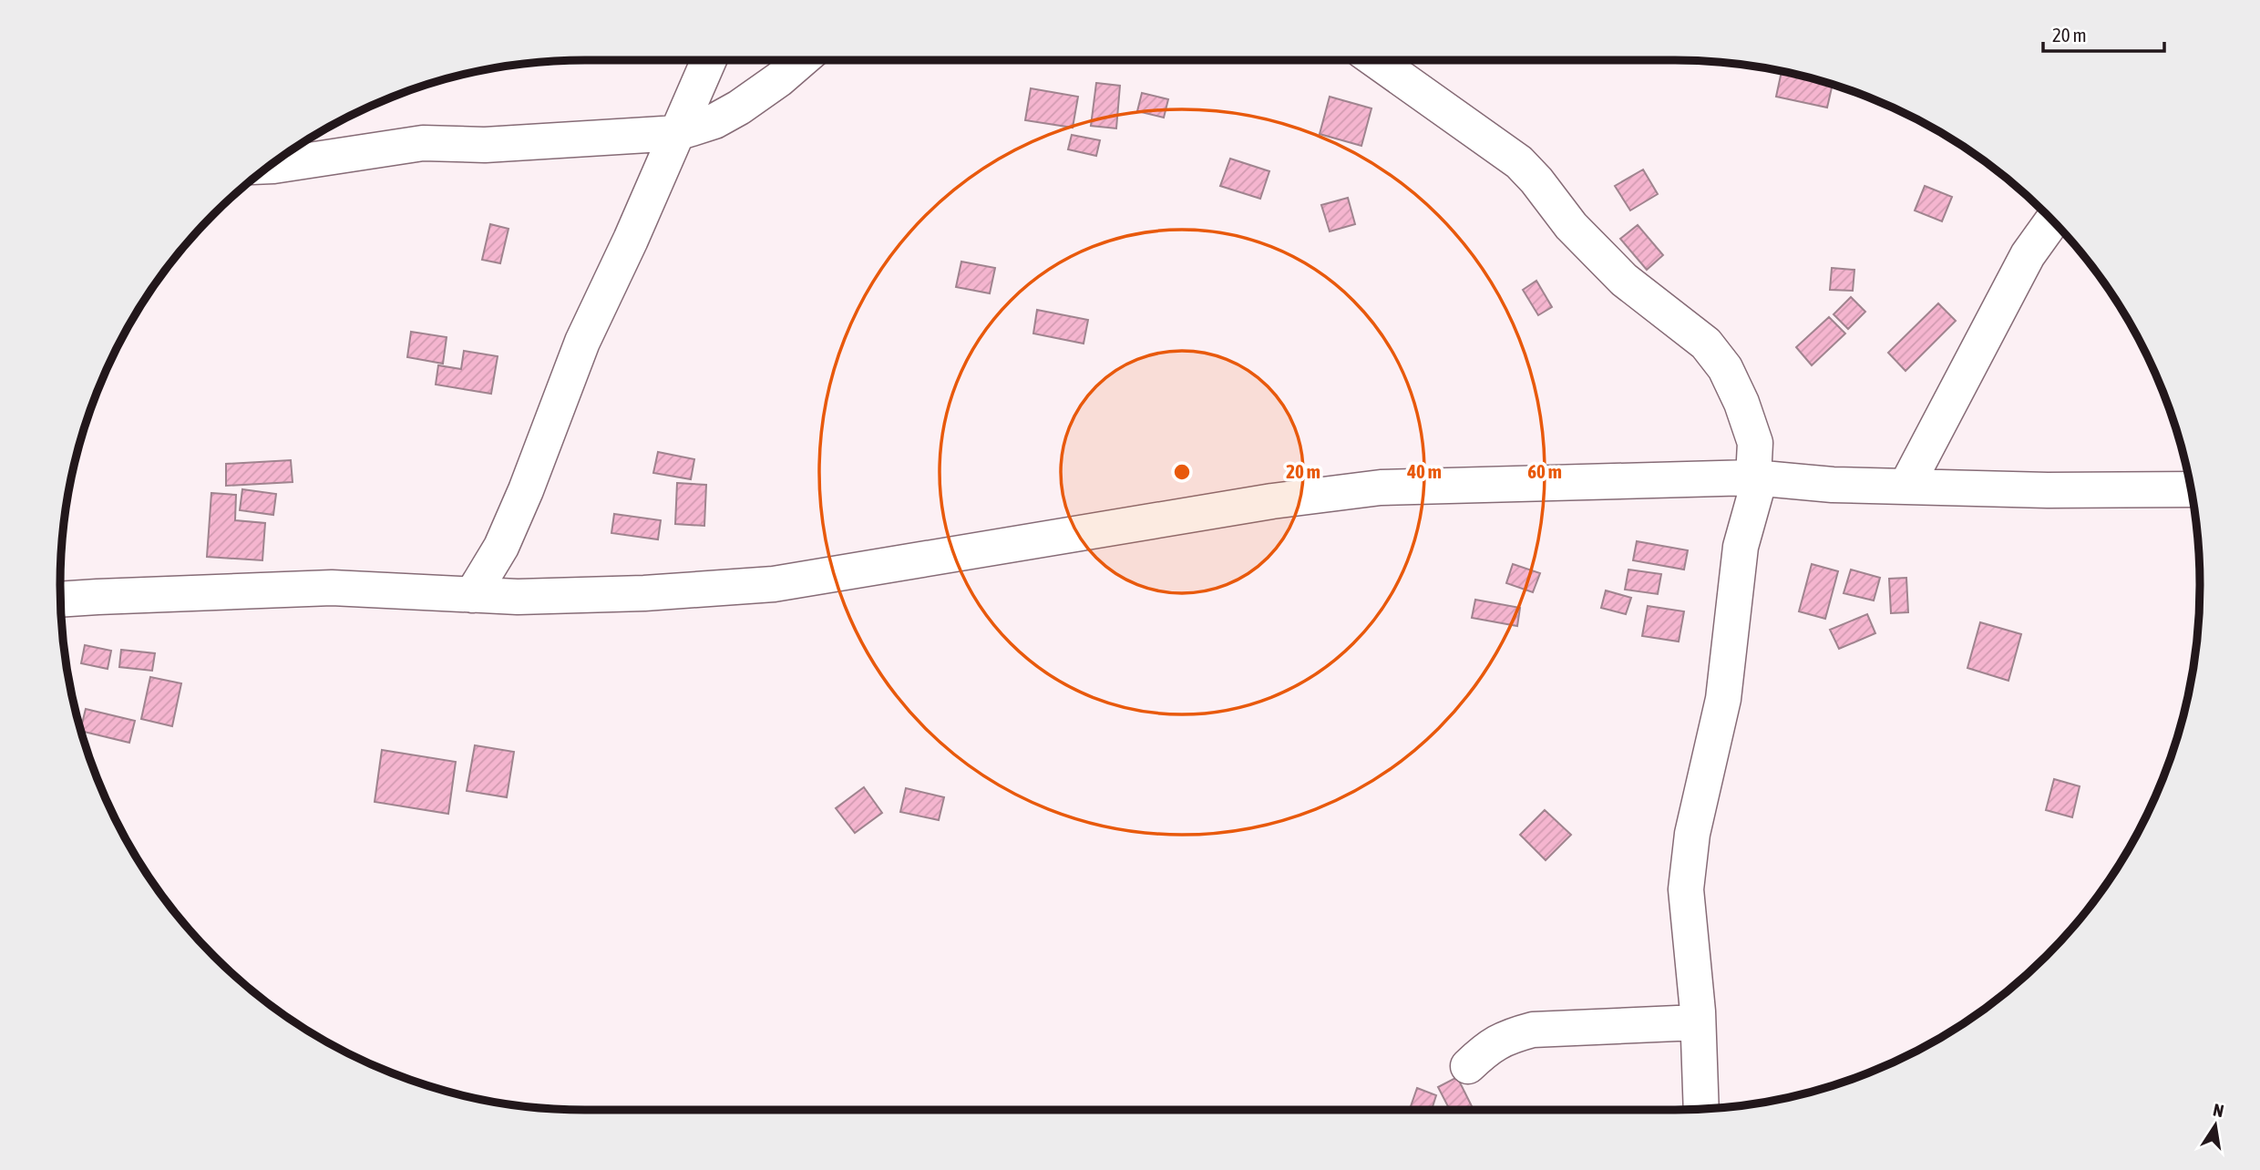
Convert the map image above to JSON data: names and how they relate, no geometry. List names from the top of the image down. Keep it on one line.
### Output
{"scale_bar":"20 m","north":"top","rings":["20 m","40 m","60 m"]}
